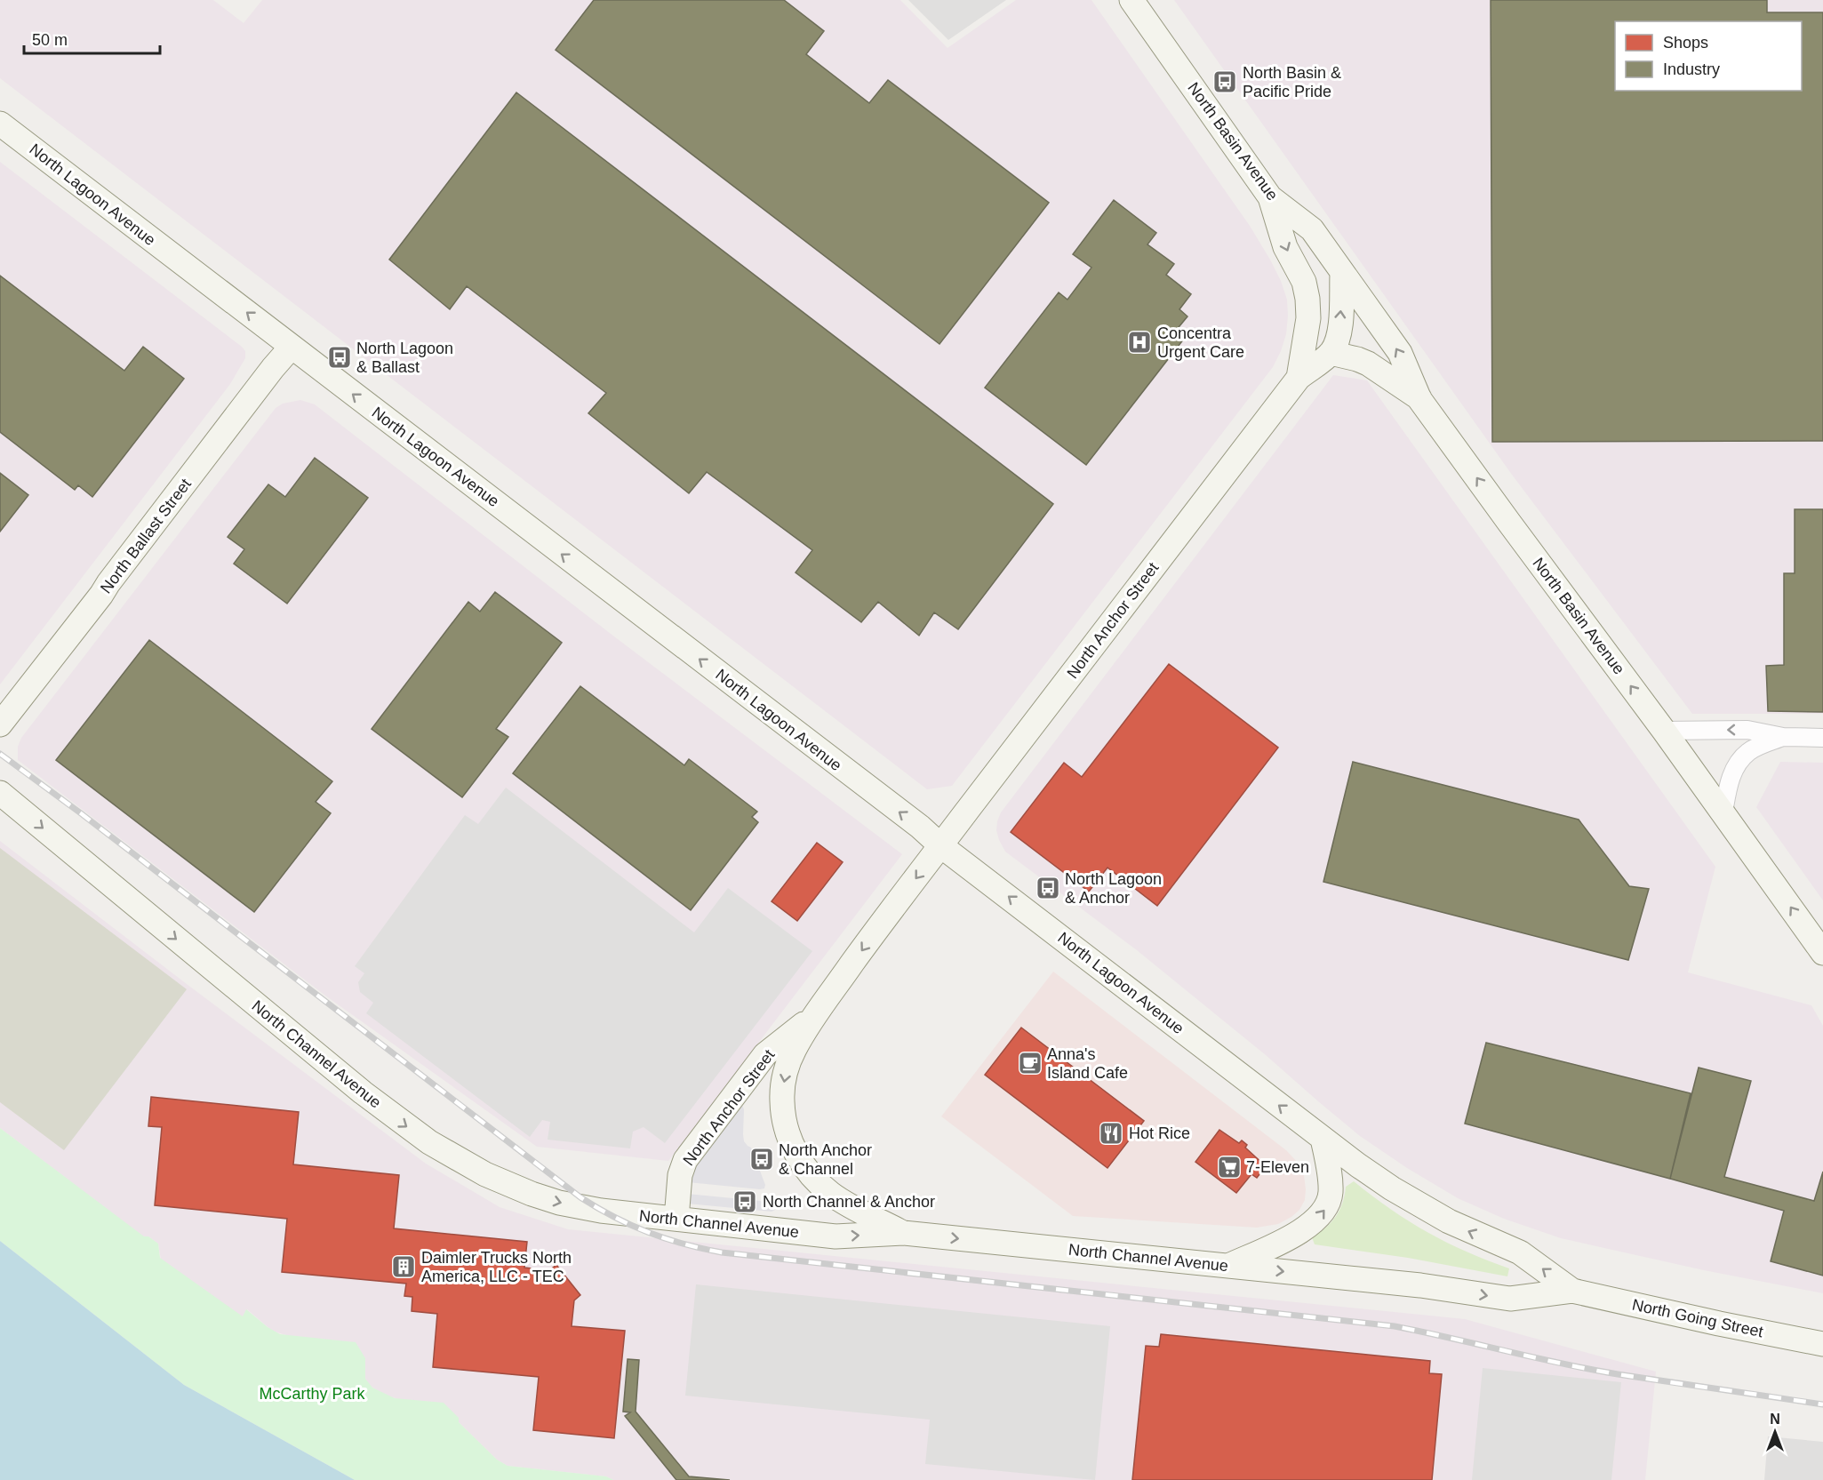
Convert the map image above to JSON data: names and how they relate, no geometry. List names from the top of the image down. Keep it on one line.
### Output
{"streets":{"street":["North Basin Avenue","North Lagoon Avenue","North Ballast Street","North Anchor Street","North Channel Avenue","North Going Street"]},"crossings":[["North Basin Avenue","North Anchor Street"],["North Lagoon Avenue","North Ballast Street"],["North Lagoon Avenue","North Anchor Street"],["North Lagoon Avenue","North Channel Avenue"],["North Lagoon Avenue","North Going Street"],["North Anchor Street","North Channel Avenue"],["North Channel Avenue","North Going Street"]],"one_way":["North Basin Avenue","North Lagoon Avenue","North Anchor Street","North Channel Avenue"],"parks":["McCarthy Park"],"places":{"bus stop":["North Basin & Pacific Pride","North Lagoon & Ballast","North Lagoon & Anchor","North Anchor & Channel","North Channel & Anchor"],"hospital":["Concentra Urgent Care"],"cafe":["Anna's Island Cafe"],"restaurant":["Hot Rice"],"supermarket":["7-Eleven"],"building":["Daimler Trucks North America, LLC - TEC"]},"legend":["Shops","Industry"],"scale_bar":"50 m","north":"top"}
